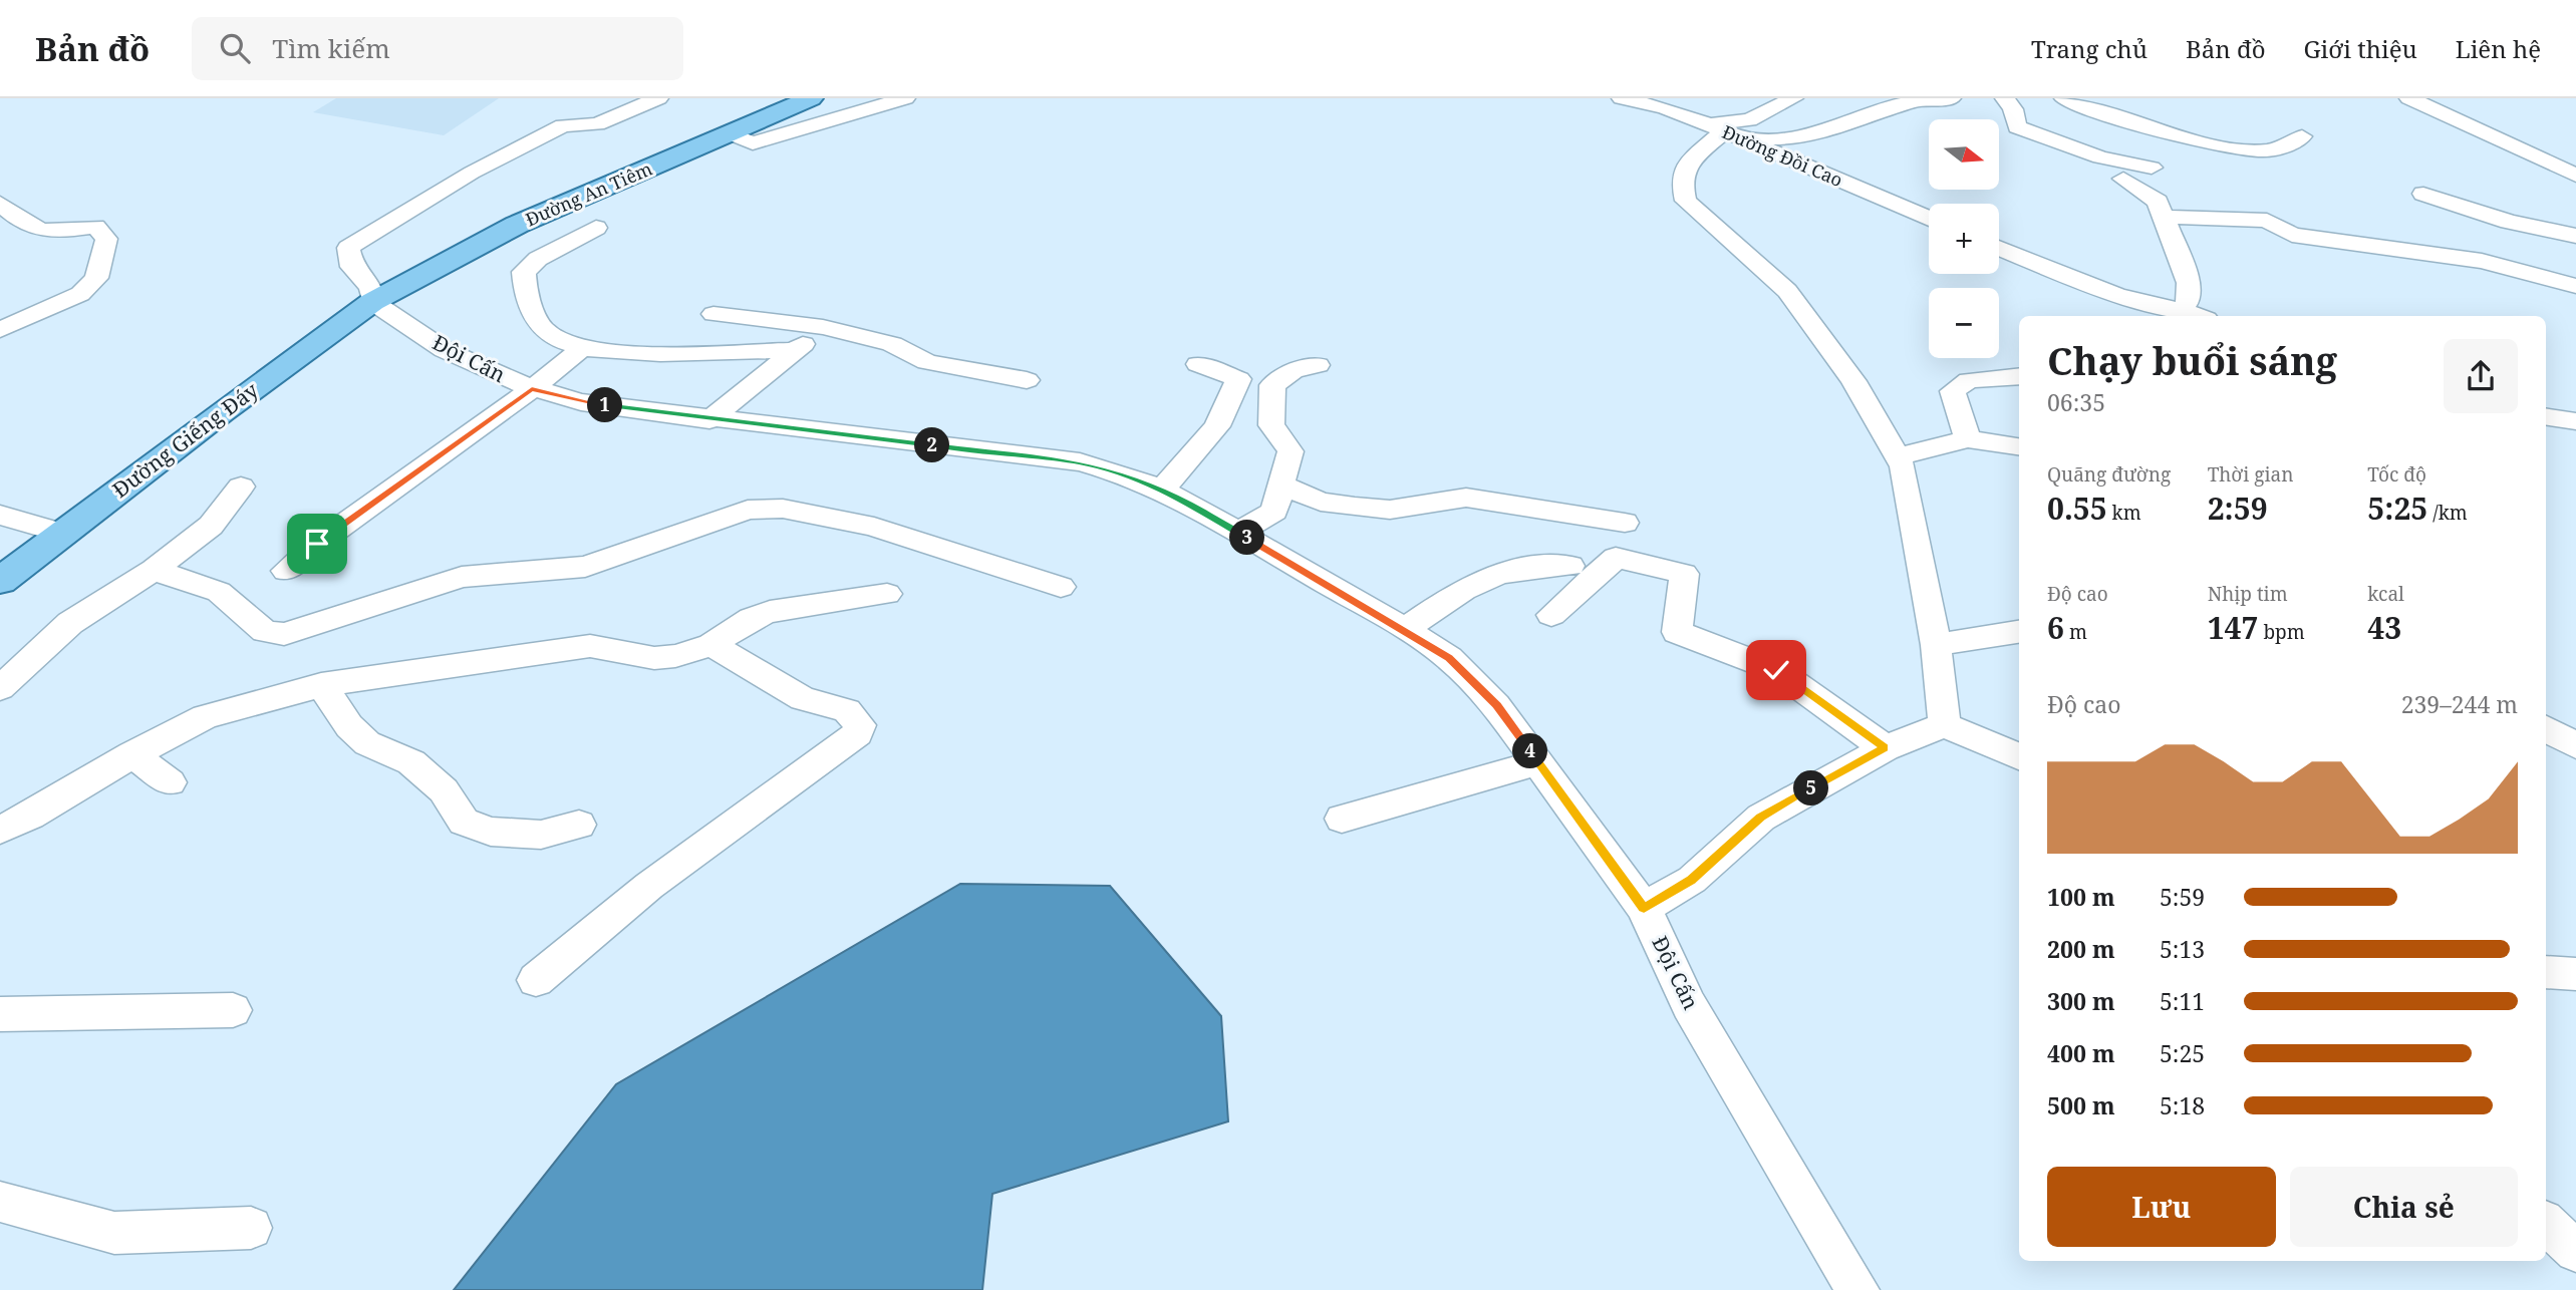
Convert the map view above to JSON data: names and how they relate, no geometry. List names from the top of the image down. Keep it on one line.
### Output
{"streets":{"main road":["Đường An Tiêm","Đường Giếng Đáy"],"street":["Đường Đồi Cao","Đội Cấn"]},"crossings":[["Đường An Tiêm","Đội Cấn"],["Đường An Tiêm","Đường Giếng Đáy"],["Đội Cấn","Đường Giếng Đáy"]],"north":"right","page":{"header":"Bản đồ","search":"Tìm kiếm","nav":["Trang chủ","Bản đồ","Giới thiệu","Liên hệ"],"map_buttons":["+","−"],"heading":["Chạy buổi sáng","06:35"],"pins":["1","2","3","4","5"],"stats":[["Quãng đường","0.55 km"],["Thời gian","2:59"],["Tốc độ","5:25 /km"],["Độ cao","6 m"],["Nhịp tim","147 bpm"],["kcal","43"]],"chart":["Độ cao","239–244 m"],"list":[{"name":"100 m","note":"5:59"},{"name":"200 m","note":"5:13"},{"name":"300 m","note":"5:11"},{"name":"400 m","note":"5:25"},{"name":"500 m","note":"5:18"}],"buttons":["Lưu","Chia sẻ"]}}
